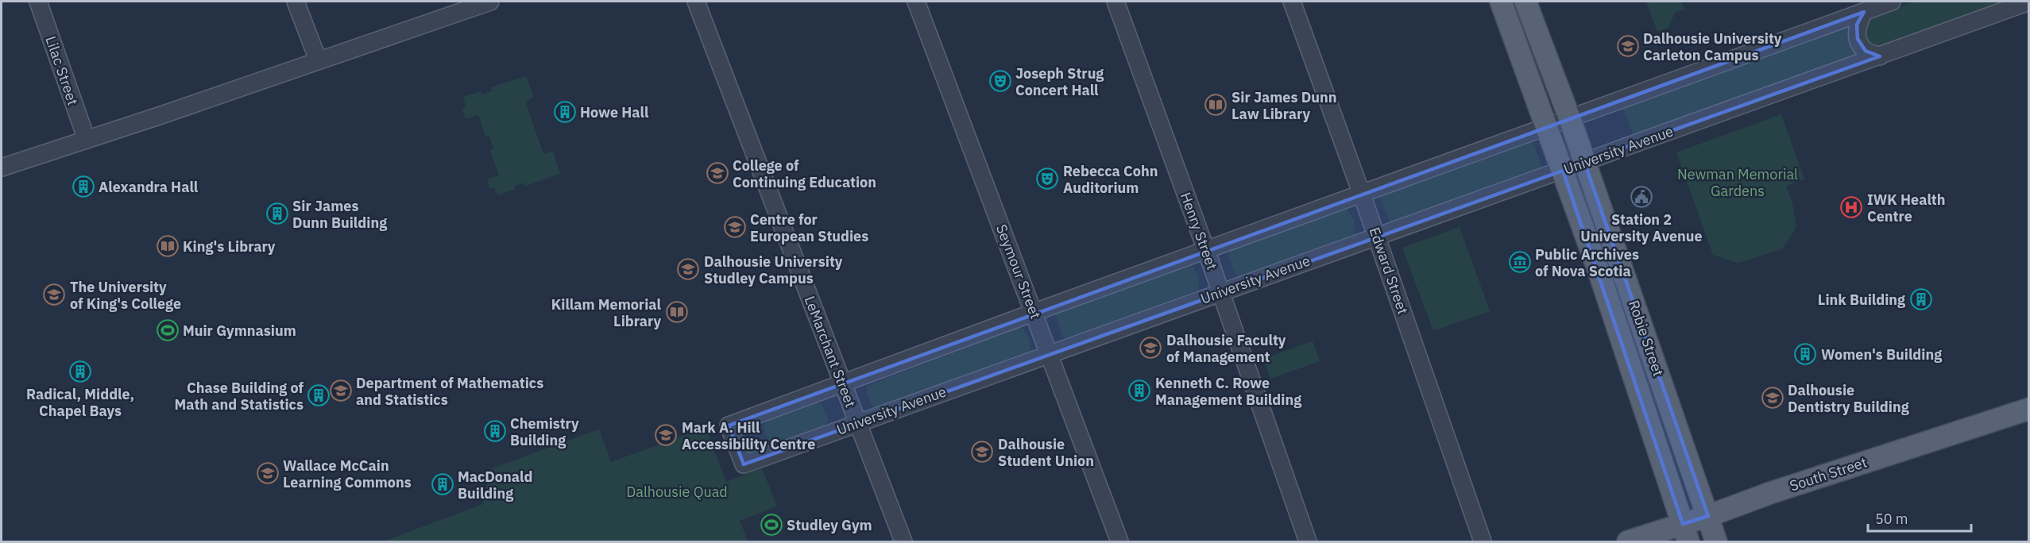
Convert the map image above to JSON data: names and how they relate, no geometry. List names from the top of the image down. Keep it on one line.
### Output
{"streets":{"main road":["Robie Street","South Street"],"street":["Lilac Street","University Avenue","Henry Street","Edward Street","Seymour Street","LeMarchant Street"]},"crossings":[["University Avenue","Henry Street"],["University Avenue","Edward Street"],["University Avenue","Seymour Street"],["University Avenue","Robie Street"],["University Avenue","LeMarchant Street"],["Robie Street","South Street"]],"parks":["Newman Memorial Gardens","Dalhousie Quad"],"places":{"school or university":["Dalhousie University Carleton Campus","College of Continuing Education","Centre for European Studies","Dalhousie University Studley Campus","The University of King's College","Dalhousie Faculty of Management","Department of Mathematics and Statistics","Dalhousie Dentistry Building","Mark A. Hill Accessibility Centre","Dalhousie Student Union","Wallace McCain Learning Commons"],"theatre":["Joseph Strug Concert Hall","Rebecca Cohn Auditorium"],"library":["Sir James Dunn Law Library","King's Library","Killam Memorial Library"],"building":["Howe Hall","Alexandra Hall","Sir James Dunn Building","Link Building","Women's Building","Radical, Middle, Chapel Bays","Kenneth C. Rowe Management Building","Chase Building of Math and Statistics","Chemistry Building","MacDonald Building"],"public building":["Station 2 University Avenue"],"hospital":["IWK Health Centre"],"museum":["Public Archives of Nova Scotia"],"sports":["Muir Gymnasium","Studley Gym"]},"scale_bar":"50 m"}
